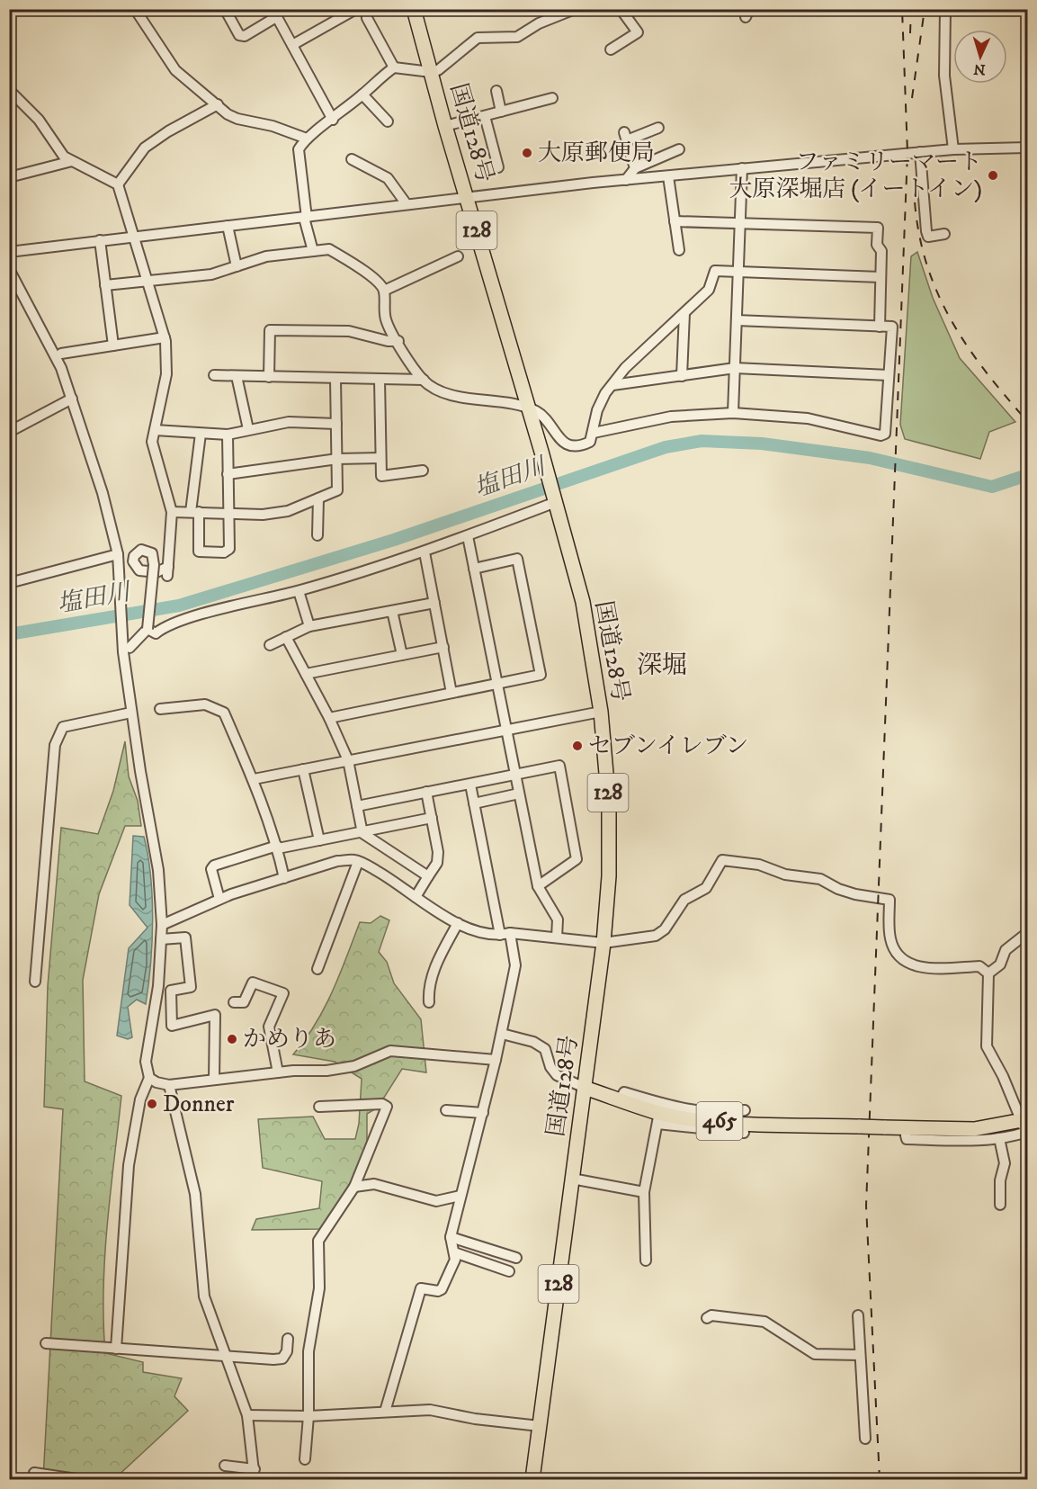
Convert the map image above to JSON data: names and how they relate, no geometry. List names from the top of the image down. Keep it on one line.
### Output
{"streets":{"highway":["国道128号","128","465"]},"crossings":[["国道128号","465"]],"districts":["深堀"],"water":["塩田川"],"places":["大原郵便局","ファミリーマート 大原深堀店 (イートイン)","セブンイレブン","かめりあ","Donner"],"north":"bottom"}
